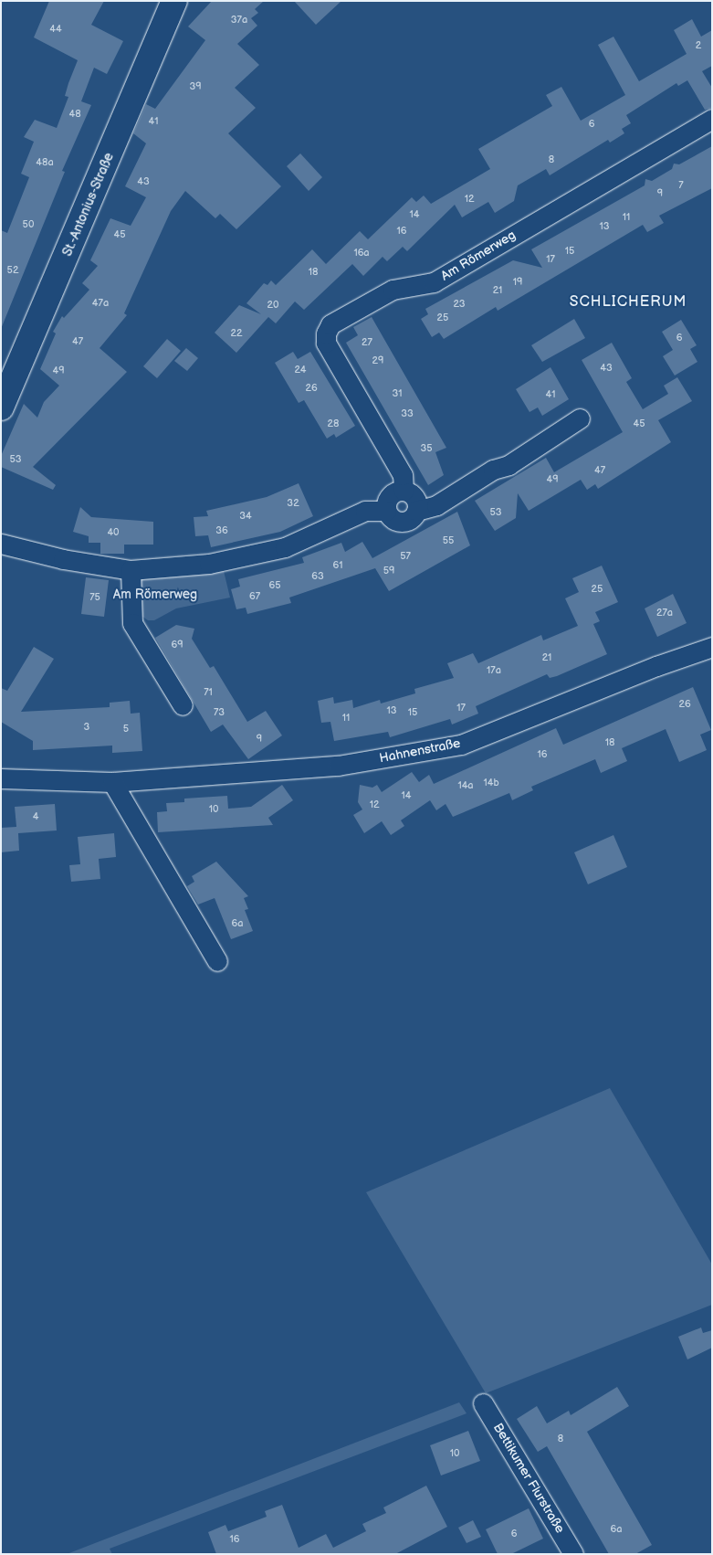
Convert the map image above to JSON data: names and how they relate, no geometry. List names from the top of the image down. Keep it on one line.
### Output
{"streets":{"street":["St.-Antonius-Straße","Am Römerweg","Hahnenstraße","Bettikumer Flurstraße"]},"districts":["SCHLICHERUM"],"parks":["Am Römerweg"],"house_numbers":["37a","44","2","39","48","41","6","8","48a","43","7","9","12","14","11","50","13","16","45","15","16a","17","52","18","19","21","47a","23","20","25","22","6","47","27","29","43","24","49","26","31","41","33","28","45","35","53","47","49","32","53","34","36","40","55","57","61","59","63","65","25","67","75","27a","69","21","17a","71","26","17","13","73","15","11","3","5","9","18","16","14b","14a","14","12","10","4","6a","8","10","6a","6","16"]}
